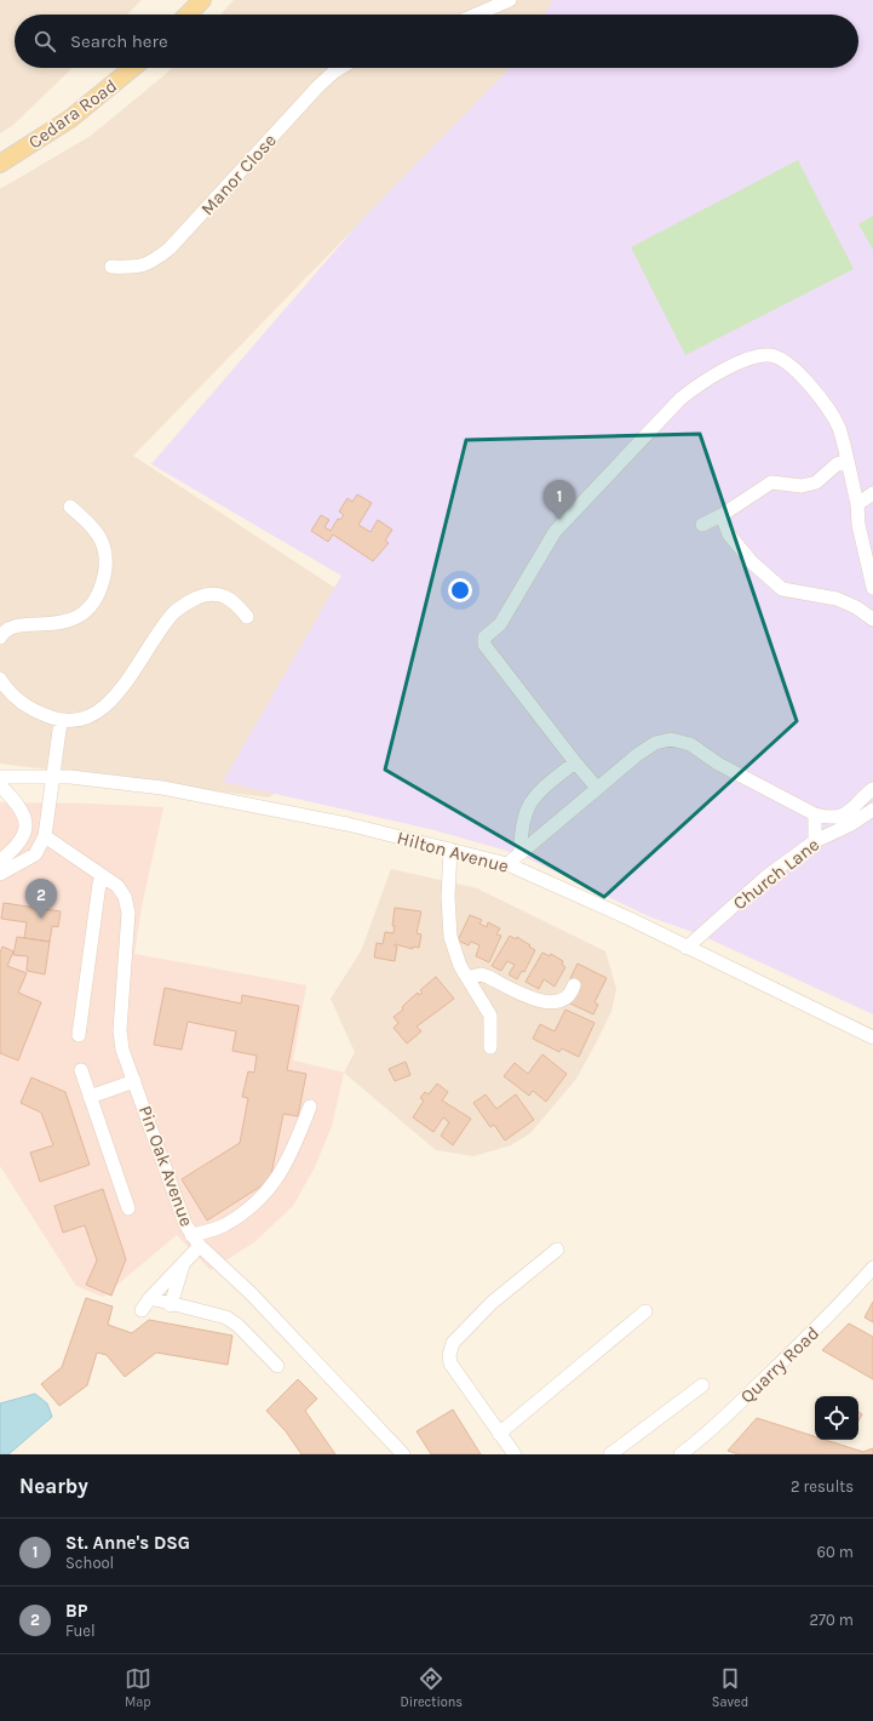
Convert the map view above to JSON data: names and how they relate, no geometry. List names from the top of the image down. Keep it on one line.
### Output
{"streets":{"main road":["Cedara Road"],"street":["Manor Close","Hilton Avenue","Church Lane","Pin Oak Avenue","Quarry Road"]},"crossings":[["Hilton Avenue","Church Lane"]],"page":{"search":"Search here","pins":["1","2"],"heading":["Nearby","2 results"],"list":[{"mark":"1","name":"St. Anne's DSG","note":"School","value":"60 m"},{"mark":"2","name":"BP","note":"Fuel","value":"270 m"}],"nav":["Map","Directions","Saved"]}}
